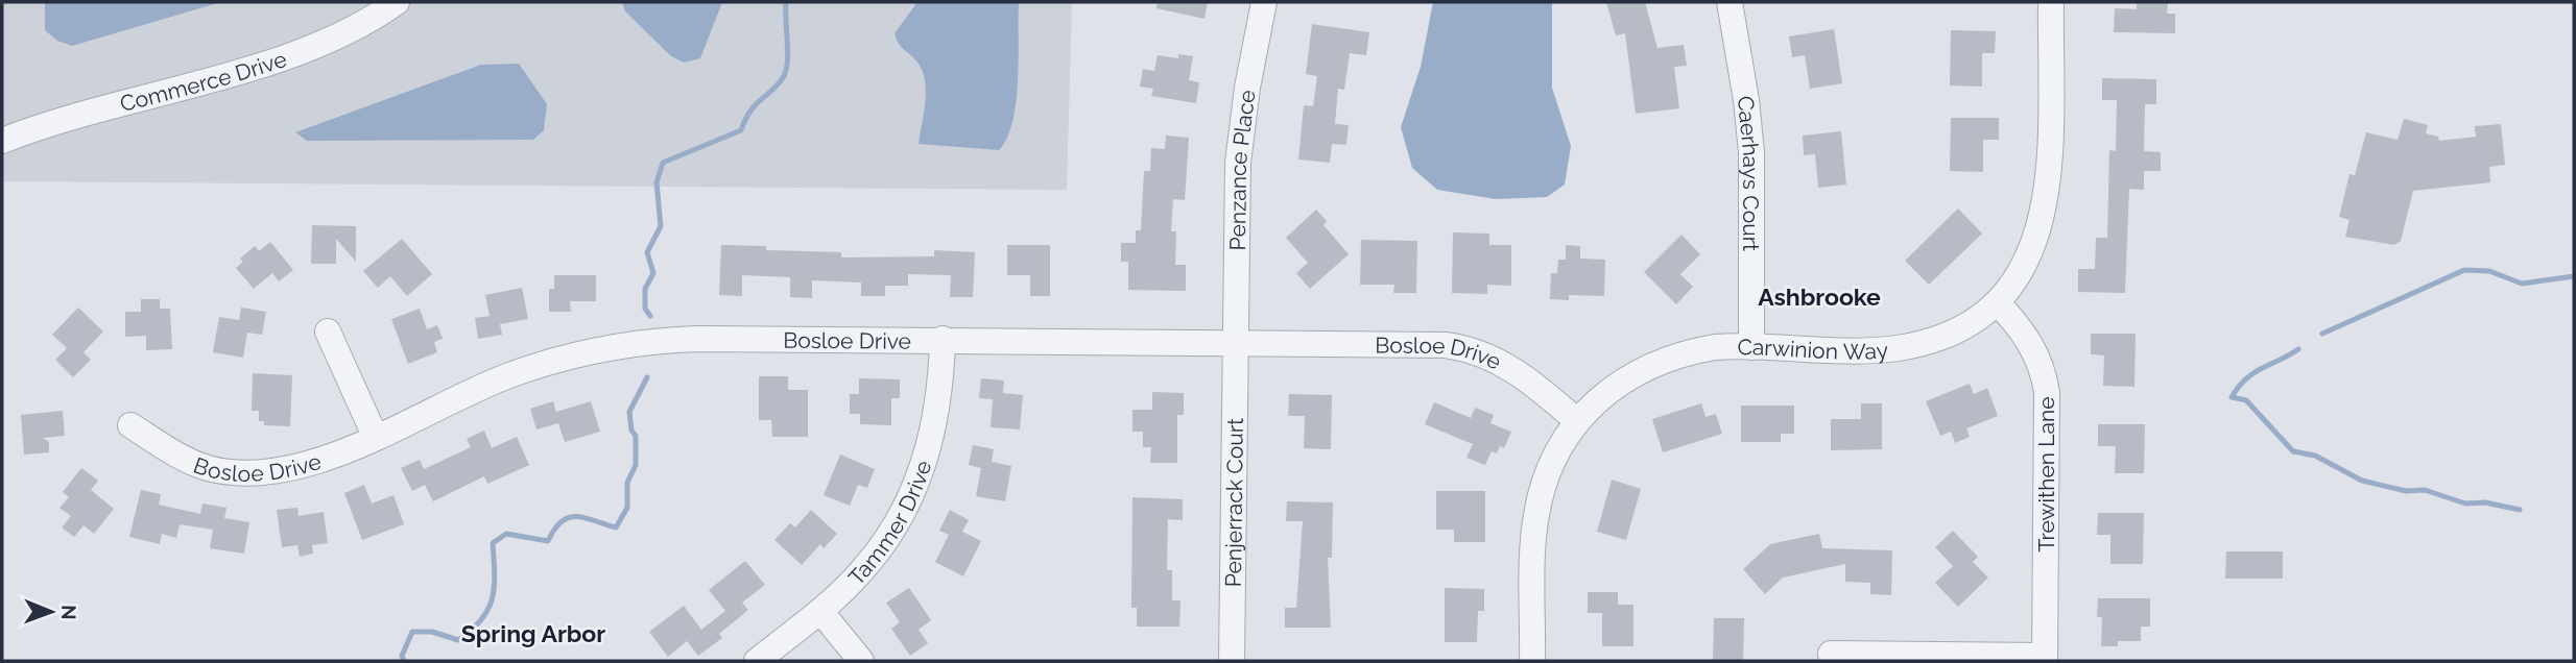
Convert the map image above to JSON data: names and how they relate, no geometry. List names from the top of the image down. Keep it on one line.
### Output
{"streets":{"street":["Commerce Drive","Penzance Place","Caerhays Court","Bosloe Drive","Carwinion Way","Trewithen Lane","Penjerrack Court","Tammer Drive"]},"crossings":[["Penzance Place","Bosloe Drive"],["Penzance Place","Penjerrack Court"],["Caerhays Court","Carwinion Way"],["Bosloe Drive","Carwinion Way"],["Bosloe Drive","Penjerrack Court"],["Bosloe Drive","Tammer Drive"],["Carwinion Way","Trewithen Lane"]],"districts":["Ashbrooke","Spring Arbor"],"north":"right"}
